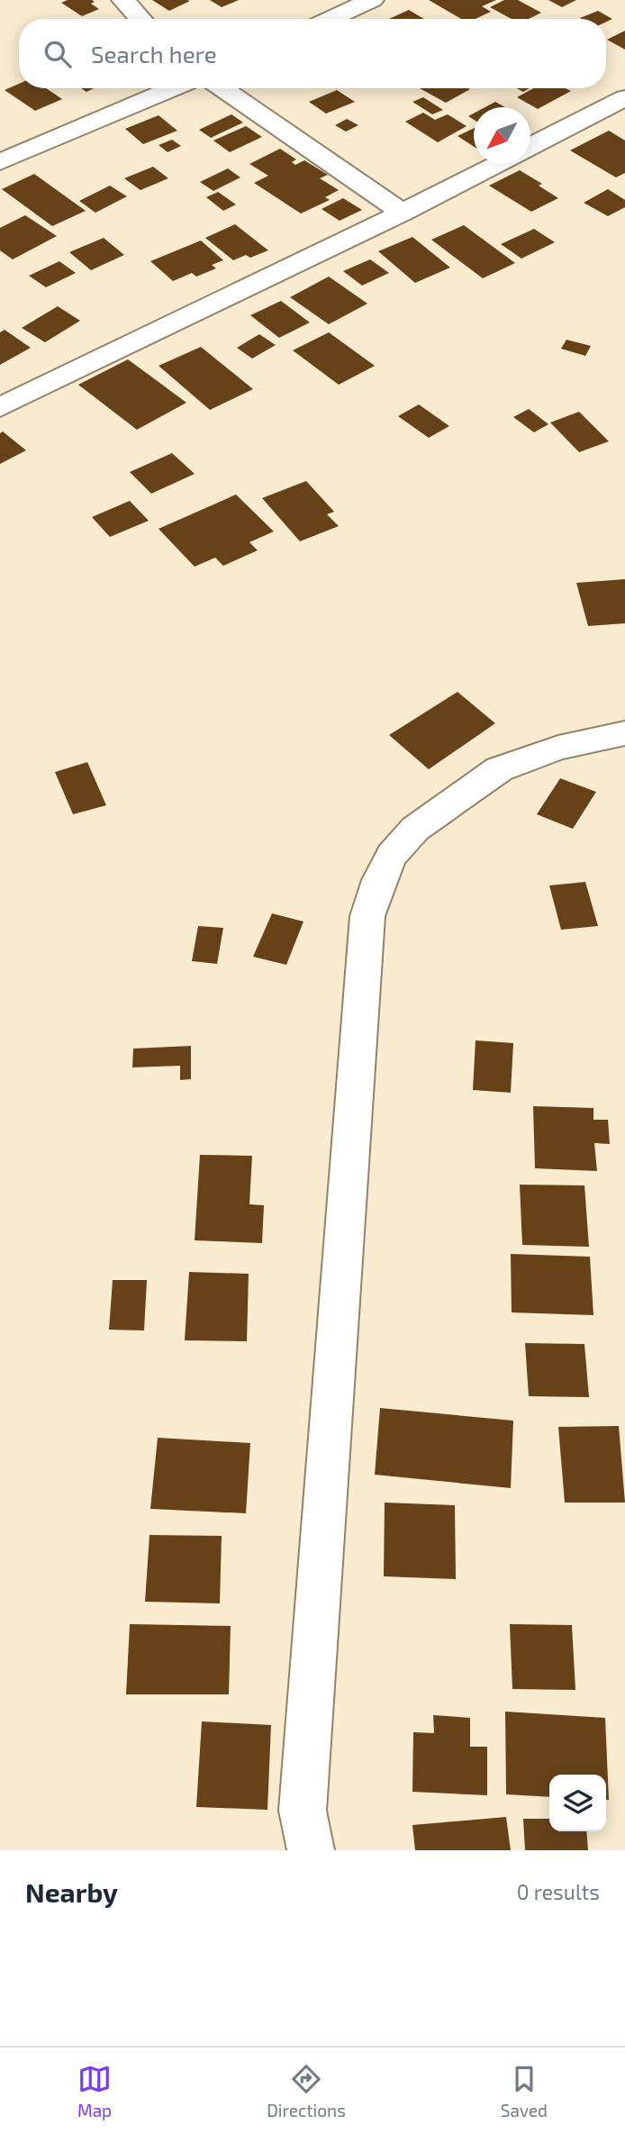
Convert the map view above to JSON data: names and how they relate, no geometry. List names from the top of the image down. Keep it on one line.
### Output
{"north":"bottom left","page":{"search":"Search here","heading":["Nearby","0 results"],"nav":["Map","Directions","Saved"]}}
